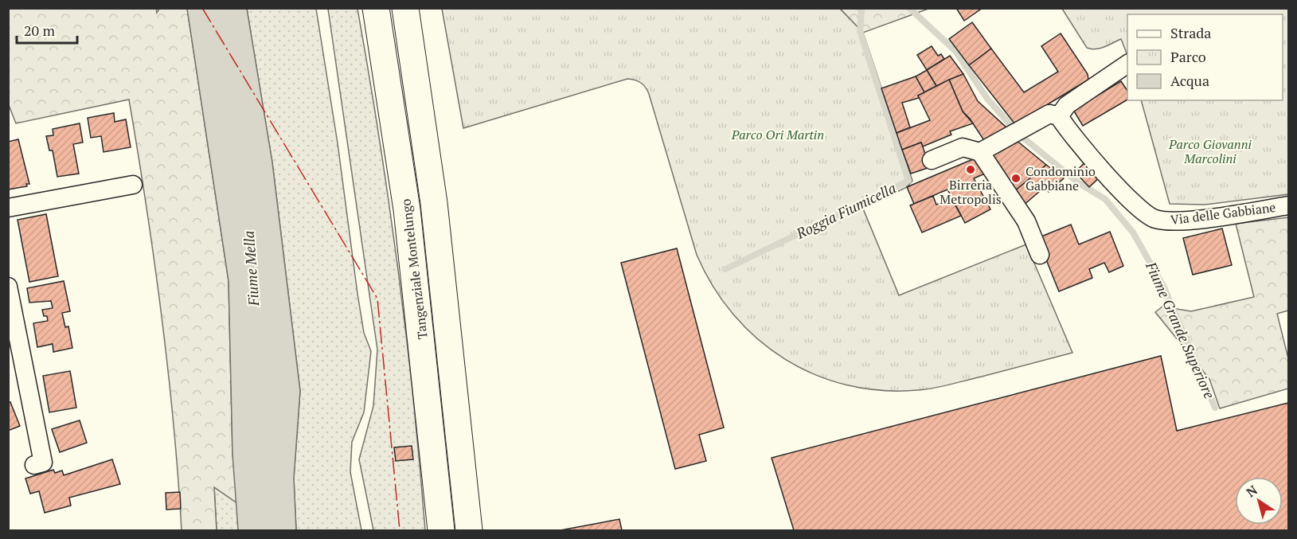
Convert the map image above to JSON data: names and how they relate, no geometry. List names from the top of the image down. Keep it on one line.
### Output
{"streets":{"highway":["Tangenziale Montelungo"],"street":["Via delle Gabbiane"]},"water":["Roggia Fiumicella","Fiume Mella","Fiume Grande Superiore"],"parks":["Parco Ori Martin","Parco Giovanni Marcolini"],"places":["Birreria Metropolis","Condominio Gabbiane"],"legend":["Strada","Parco","Acqua"],"scale_bar":"20 m","north":"top left"}
